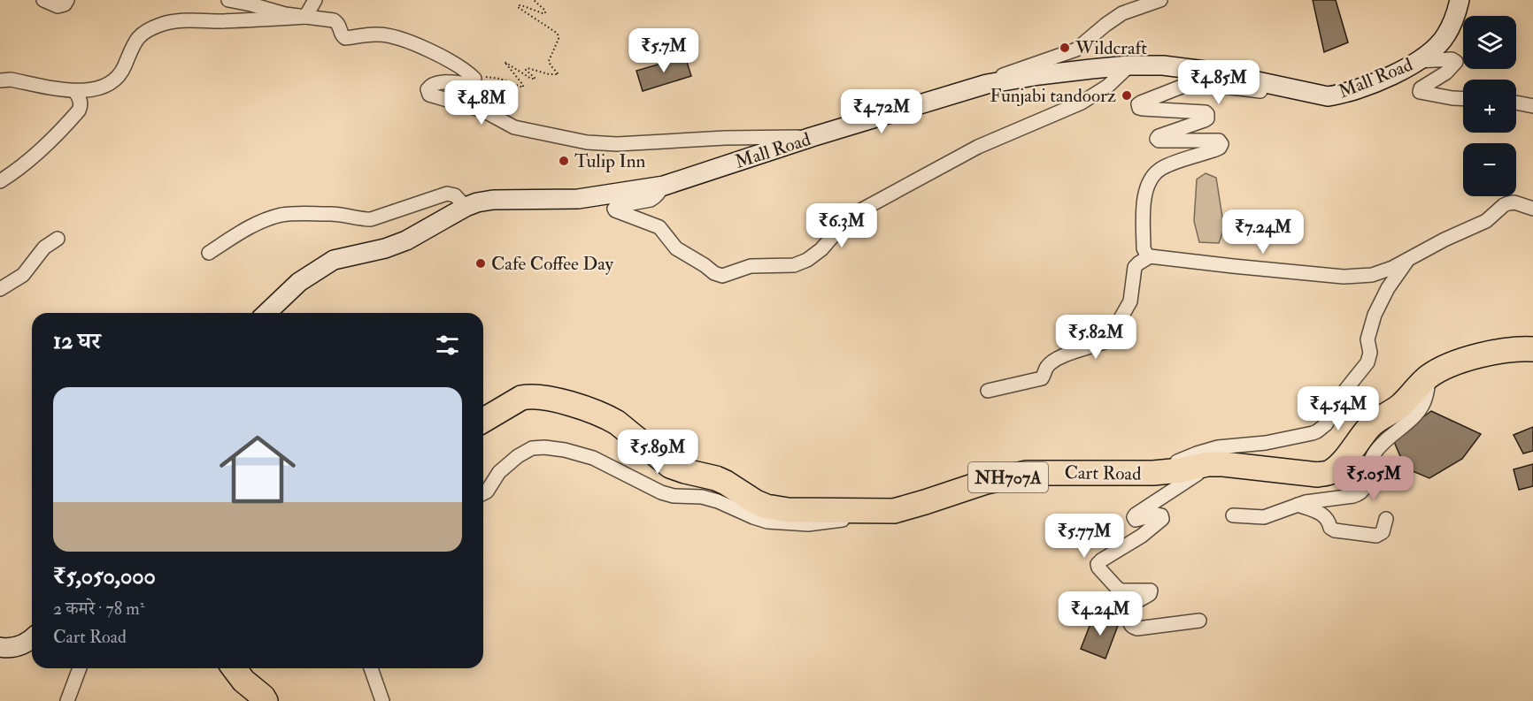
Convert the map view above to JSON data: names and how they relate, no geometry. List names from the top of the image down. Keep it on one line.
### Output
{"streets":{"highway":["Cart Road","NH707A"],"street":["Mall Road"]},"places":["Wildcraft","Funjabi tandoorz","Tulip Inn","Cafe Coffee Day"],"page":{"map_buttons":["+","−"],"price":["₹5.7M","₹4.85M","₹4.8M","₹4.72M","₹6.3M","₹7.24M","₹5.82M","₹4.54M","₹5.89M","₹5.05M","₹5.77M","₹4.24M"],"heading":"12 घर","list":[{"name":"₹5,050,000","note":"2 कमरे · 78 m² · Cart Road"}]}}
